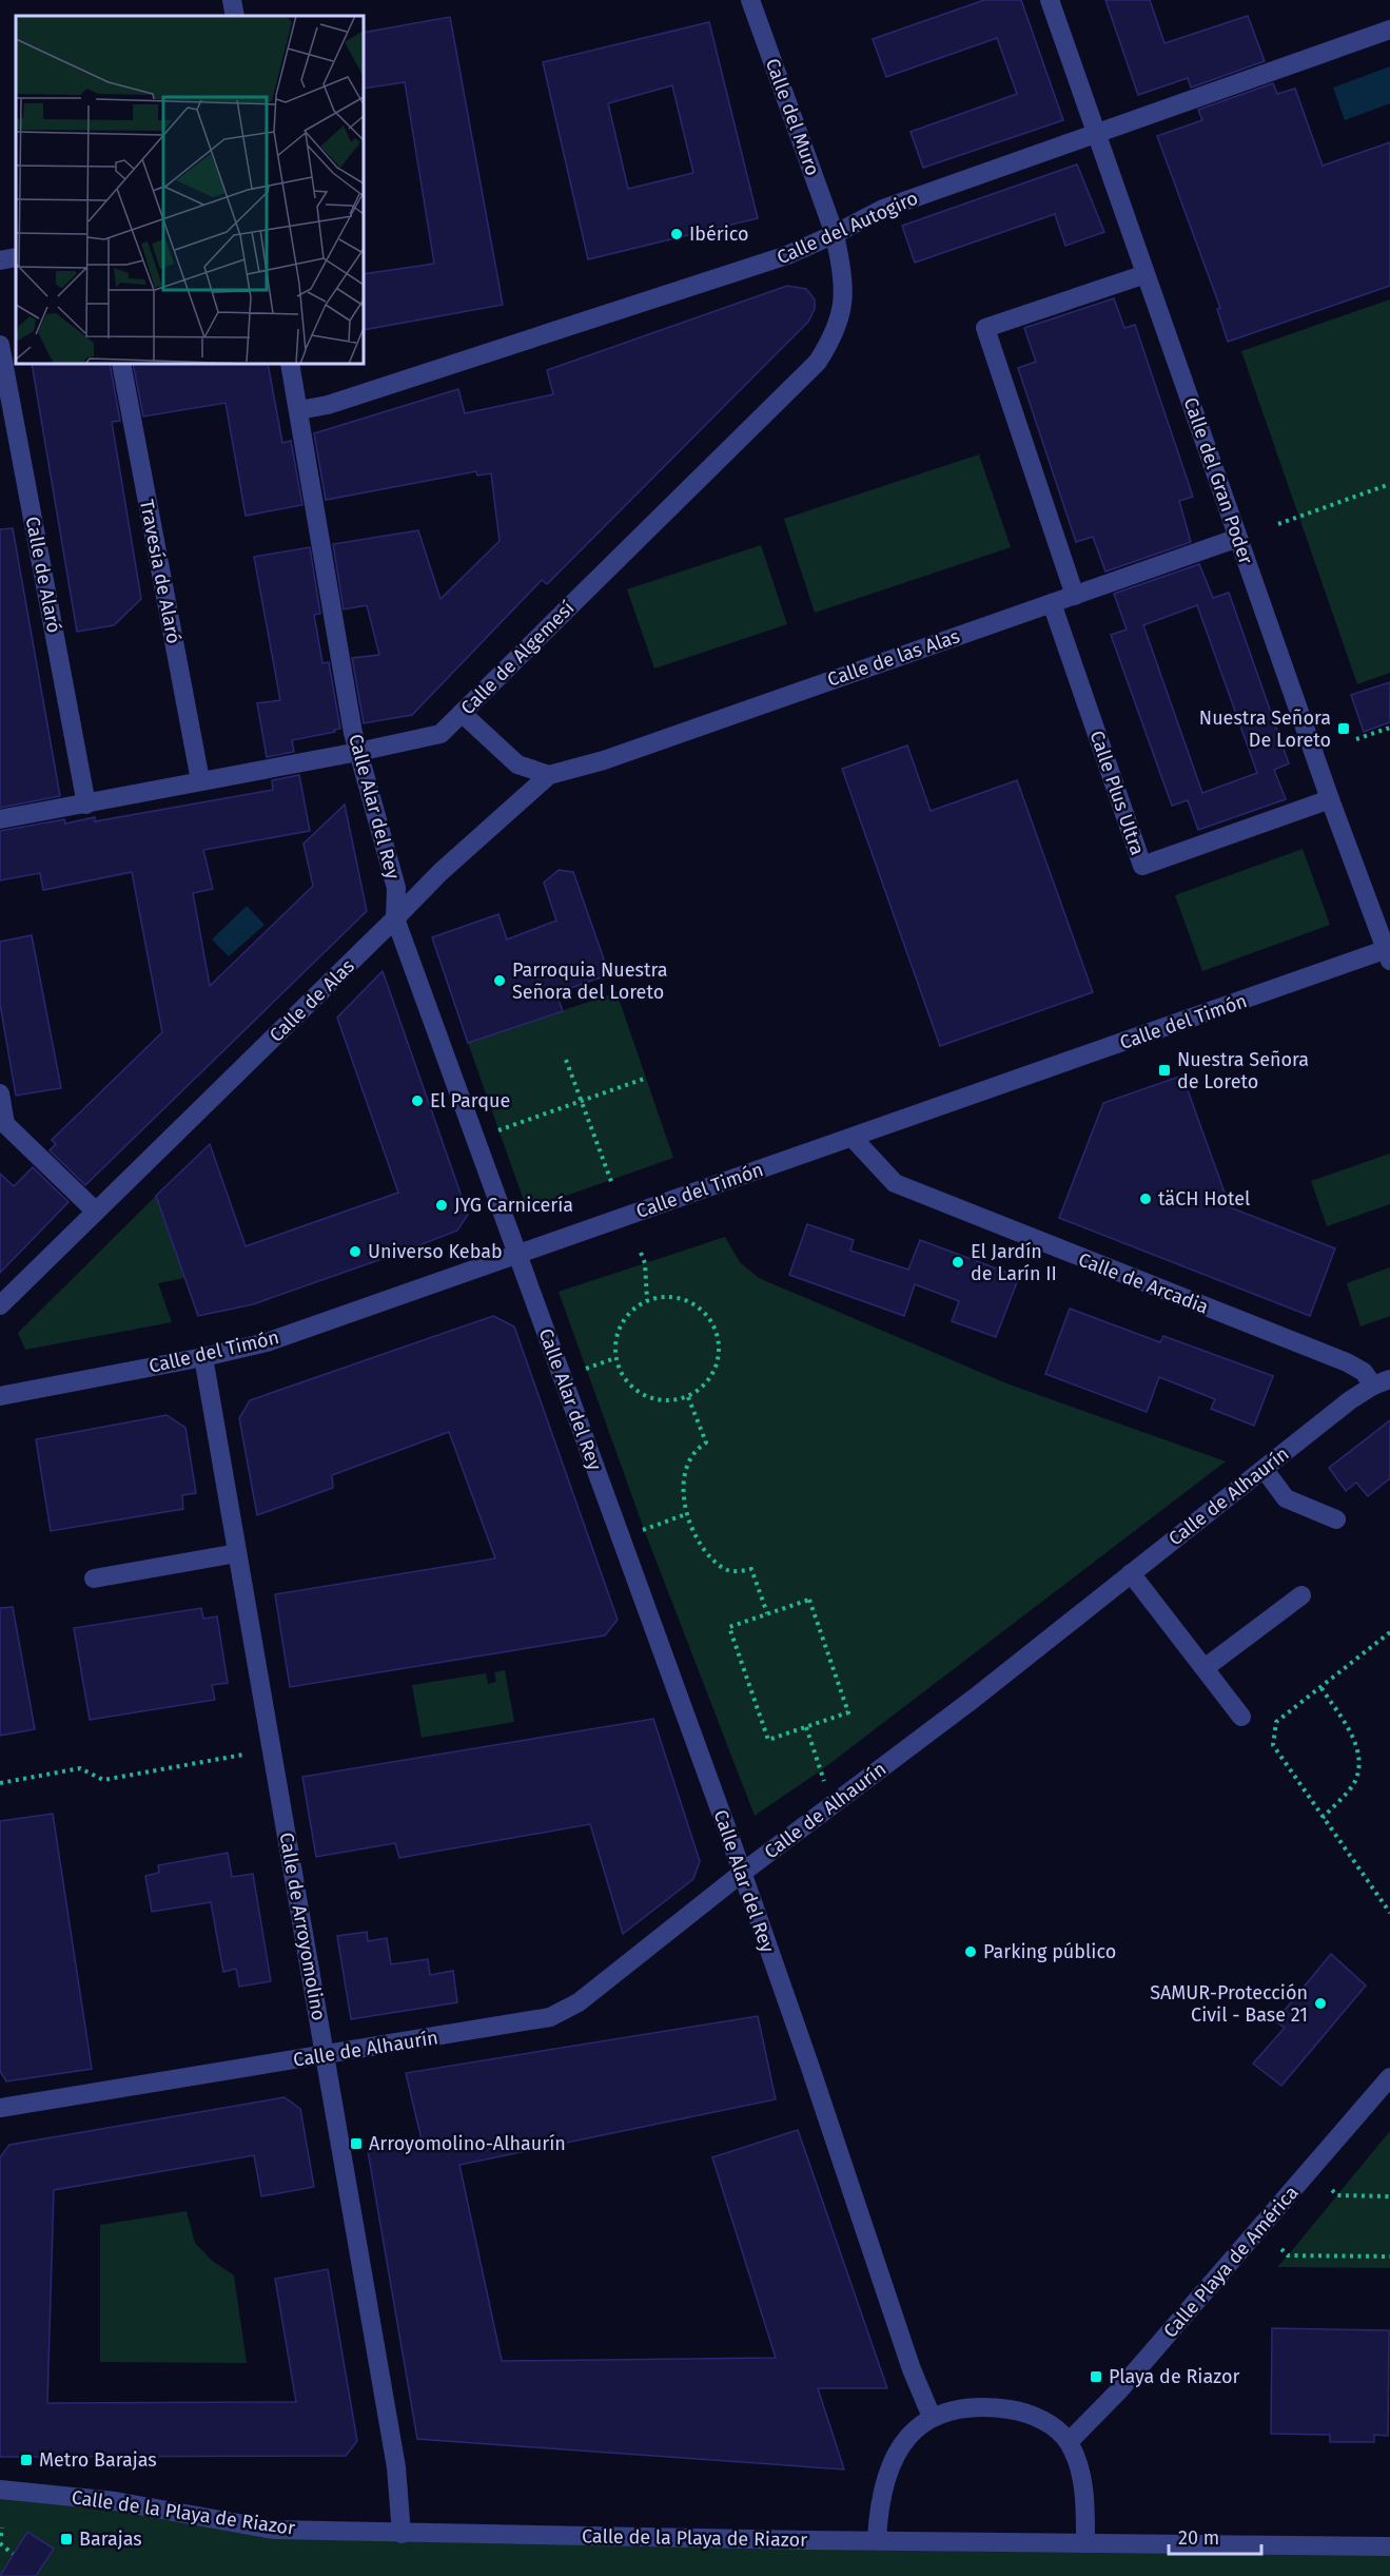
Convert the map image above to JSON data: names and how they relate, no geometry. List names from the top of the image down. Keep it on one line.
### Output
{"streets":{"street":["Calle del Muro","Calle del Autogiro","Calle del Gran Poder","Travesía de Alaró","Calle de Alaró","Calle de Algemesí","Calle de las Alas","Calle Plus Ultra","Calle Alar del Rey","Calle de Alas","Calle del Timón","Calle de Arcadia","Calle de Alhaurín","Calle de Arroyomolino","Calle Playa de América","Calle de la Playa de Riazor"]},"crossings":[["Calle del Muro","Calle del Autogiro"],["Calle del Muro","Calle de Algemesí"],["Calle del Autogiro","Calle del Gran Poder"],["Calle del Autogiro","Calle de Algemesí"],["Calle del Autogiro","Calle Alar del Rey"],["Calle del Gran Poder","Calle de las Alas"],["Calle del Gran Poder","Calle Plus Ultra"],["Calle del Gran Poder","Calle del Timón"],["Travesía de Alaró","Calle de Algemesí"],["Calle de Alaró","Calle de Algemesí"],["Calle de Algemesí","Calle Alar del Rey"],["Calle de las Alas","Calle Plus Ultra"],["Calle de las Alas","Calle de Alas"],["Calle Alar del Rey","Calle de Alas"],["Calle Alar del Rey","Calle del Timón"],["Calle Alar del Rey","Calle de Alhaurín"],["Calle del Timón","Calle de Arcadia"],["Calle del Timón","Calle de Arroyomolino"],["Calle de Arcadia","Calle de Alhaurín"],["Calle de Alhaurín","Calle de Arroyomolino"],["Calle de Arroyomolino","Calle de la Playa de Riazor"]],"places":{"other":["Ibérico","Parroquia Nuestra Señora del Loreto","El Parque","täCH Hotel","JYG Carnicería","Universo Kebab","El Jardín de Larín II","Parking público","SAMUR-Protección Civil - Base 21"],"transit":["Nuestra Señora De Loreto","Nuestra Señora de Loreto","Arroyomolino-Alhaurín","Playa de Riazor","Metro Barajas","Barajas"]},"scale_bar":"20 m"}
